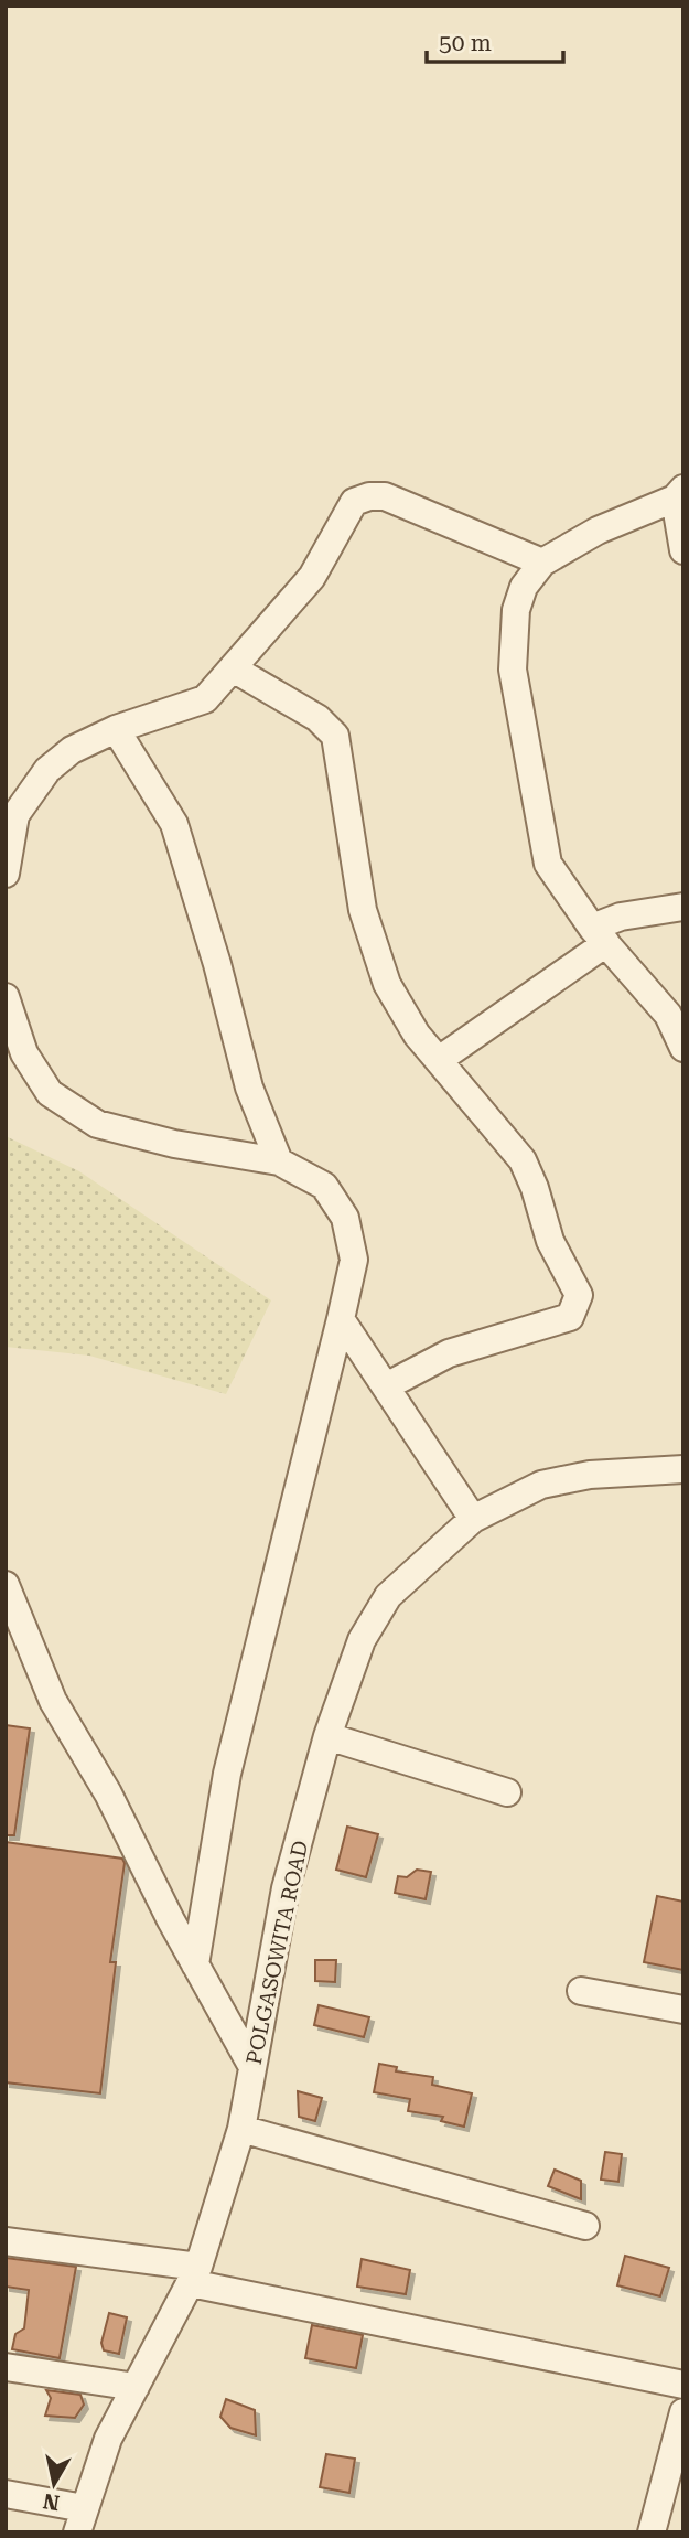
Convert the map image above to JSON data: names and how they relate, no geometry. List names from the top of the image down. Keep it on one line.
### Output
{"streets":{"street":["POLGASOWITA ROAD"]},"scale_bar":"50 m","north":"bottom"}
